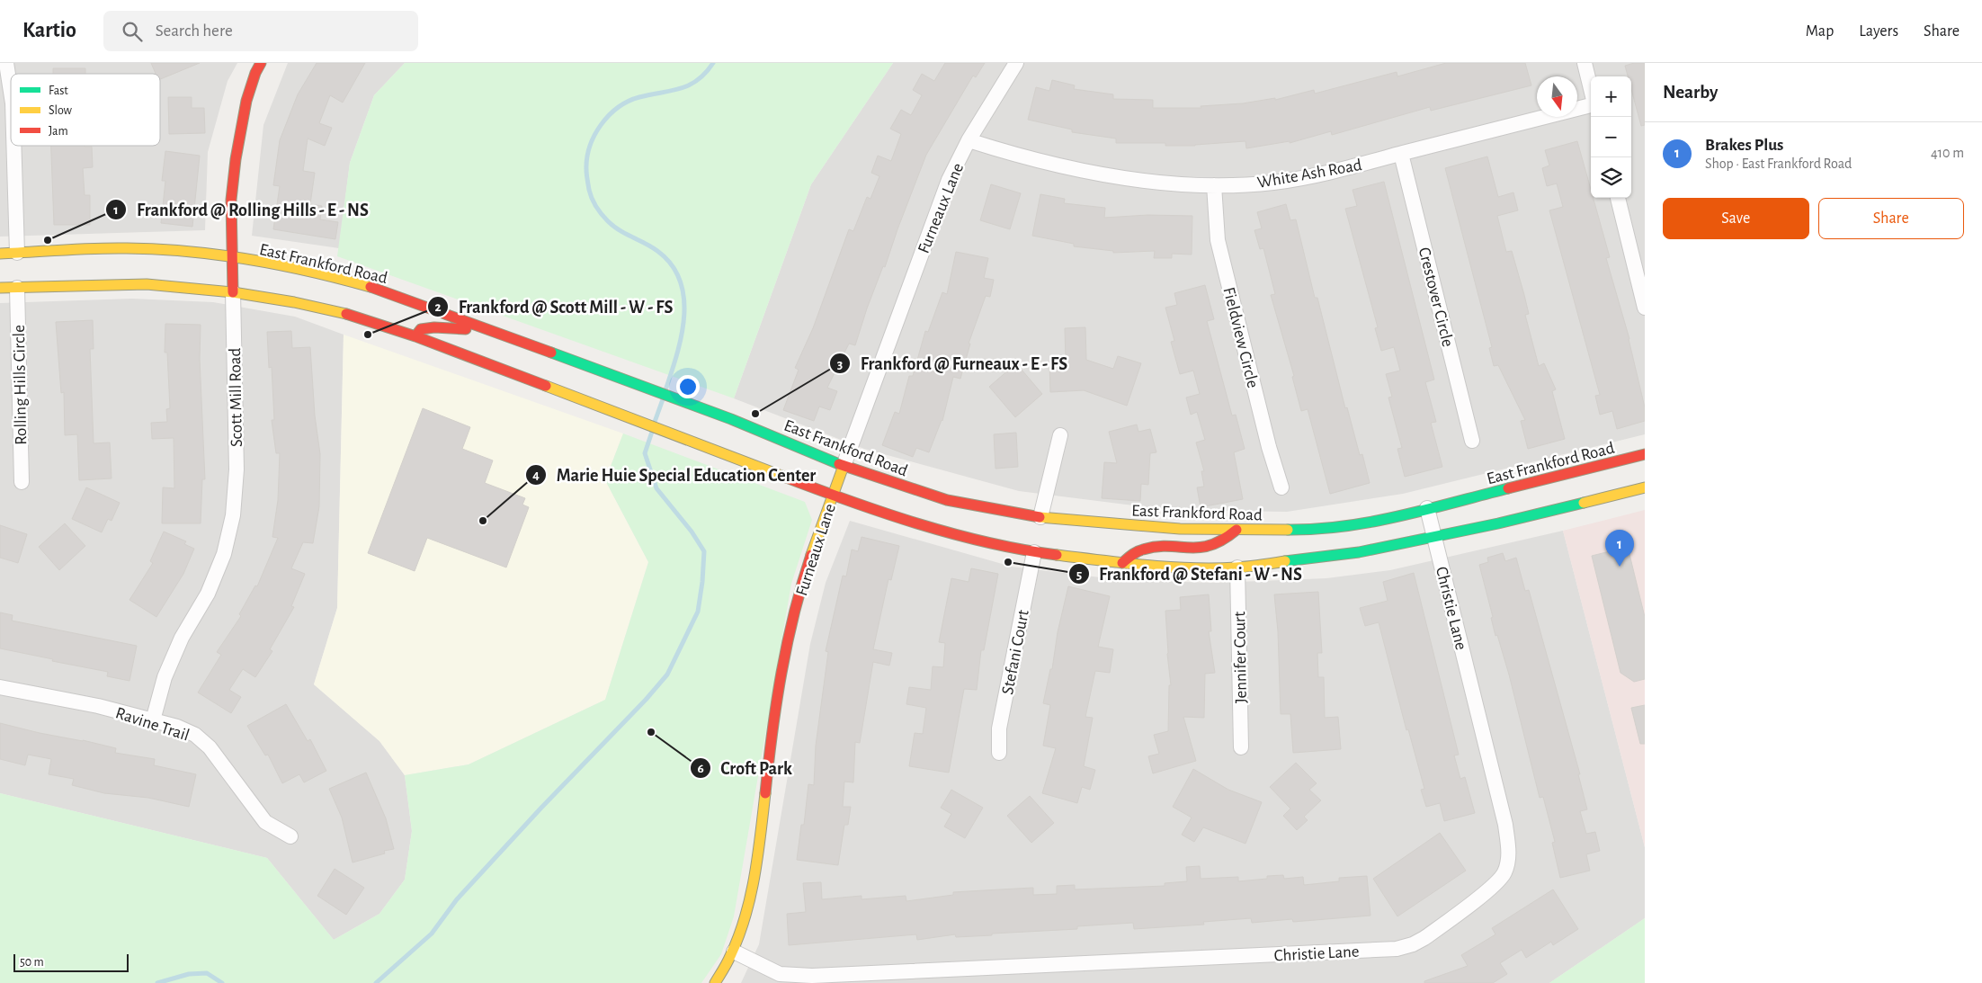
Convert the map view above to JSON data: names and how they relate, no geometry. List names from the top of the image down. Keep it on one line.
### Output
{"streets":{"main road":["Furneaux Lane","East Frankford Road","Scott Mill Road"],"street":["White Ash Road","Crestover Circle","Fieldview Circle","Rolling Hills Circle","Christie Lane","Stefani Court","Jennifer Court","Ravine Trail"]},"crossings":[["White Ash Road","Furneaux Lane"],["White Ash Road","Crestover Circle"],["White Ash Road","Fieldview Circle"],["Furneaux Lane","East Frankford Road"],["Furneaux Lane","Christie Lane"],["East Frankford Road","Scott Mill Road"],["East Frankford Road","Christie Lane"],["Scott Mill Road","Ravine Trail"]],"places":["Frankford @ Rolling Hills - E - NS","Frankford @ Scott Mill - W - FS","Frankford @ Furneaux - E - FS","Marie Huie Special Education Center","Frankford @ Stefani - W - NS","Croft Park"],"legend":["Fast","Slow","Jam"],"scale_bar":"50 m","north":"bottom","page":{"header":"Kartio","search":"Search here","nav":["Map","Layers","Share"],"heading":"Nearby","map_buttons":["+","−"],"list":[{"mark":"1","name":"Brakes Plus","note":"Shop · East Frankford Road","value":"410 m"}],"buttons":["Save","Share"],"pins":"1","scale":"50 m"}}
